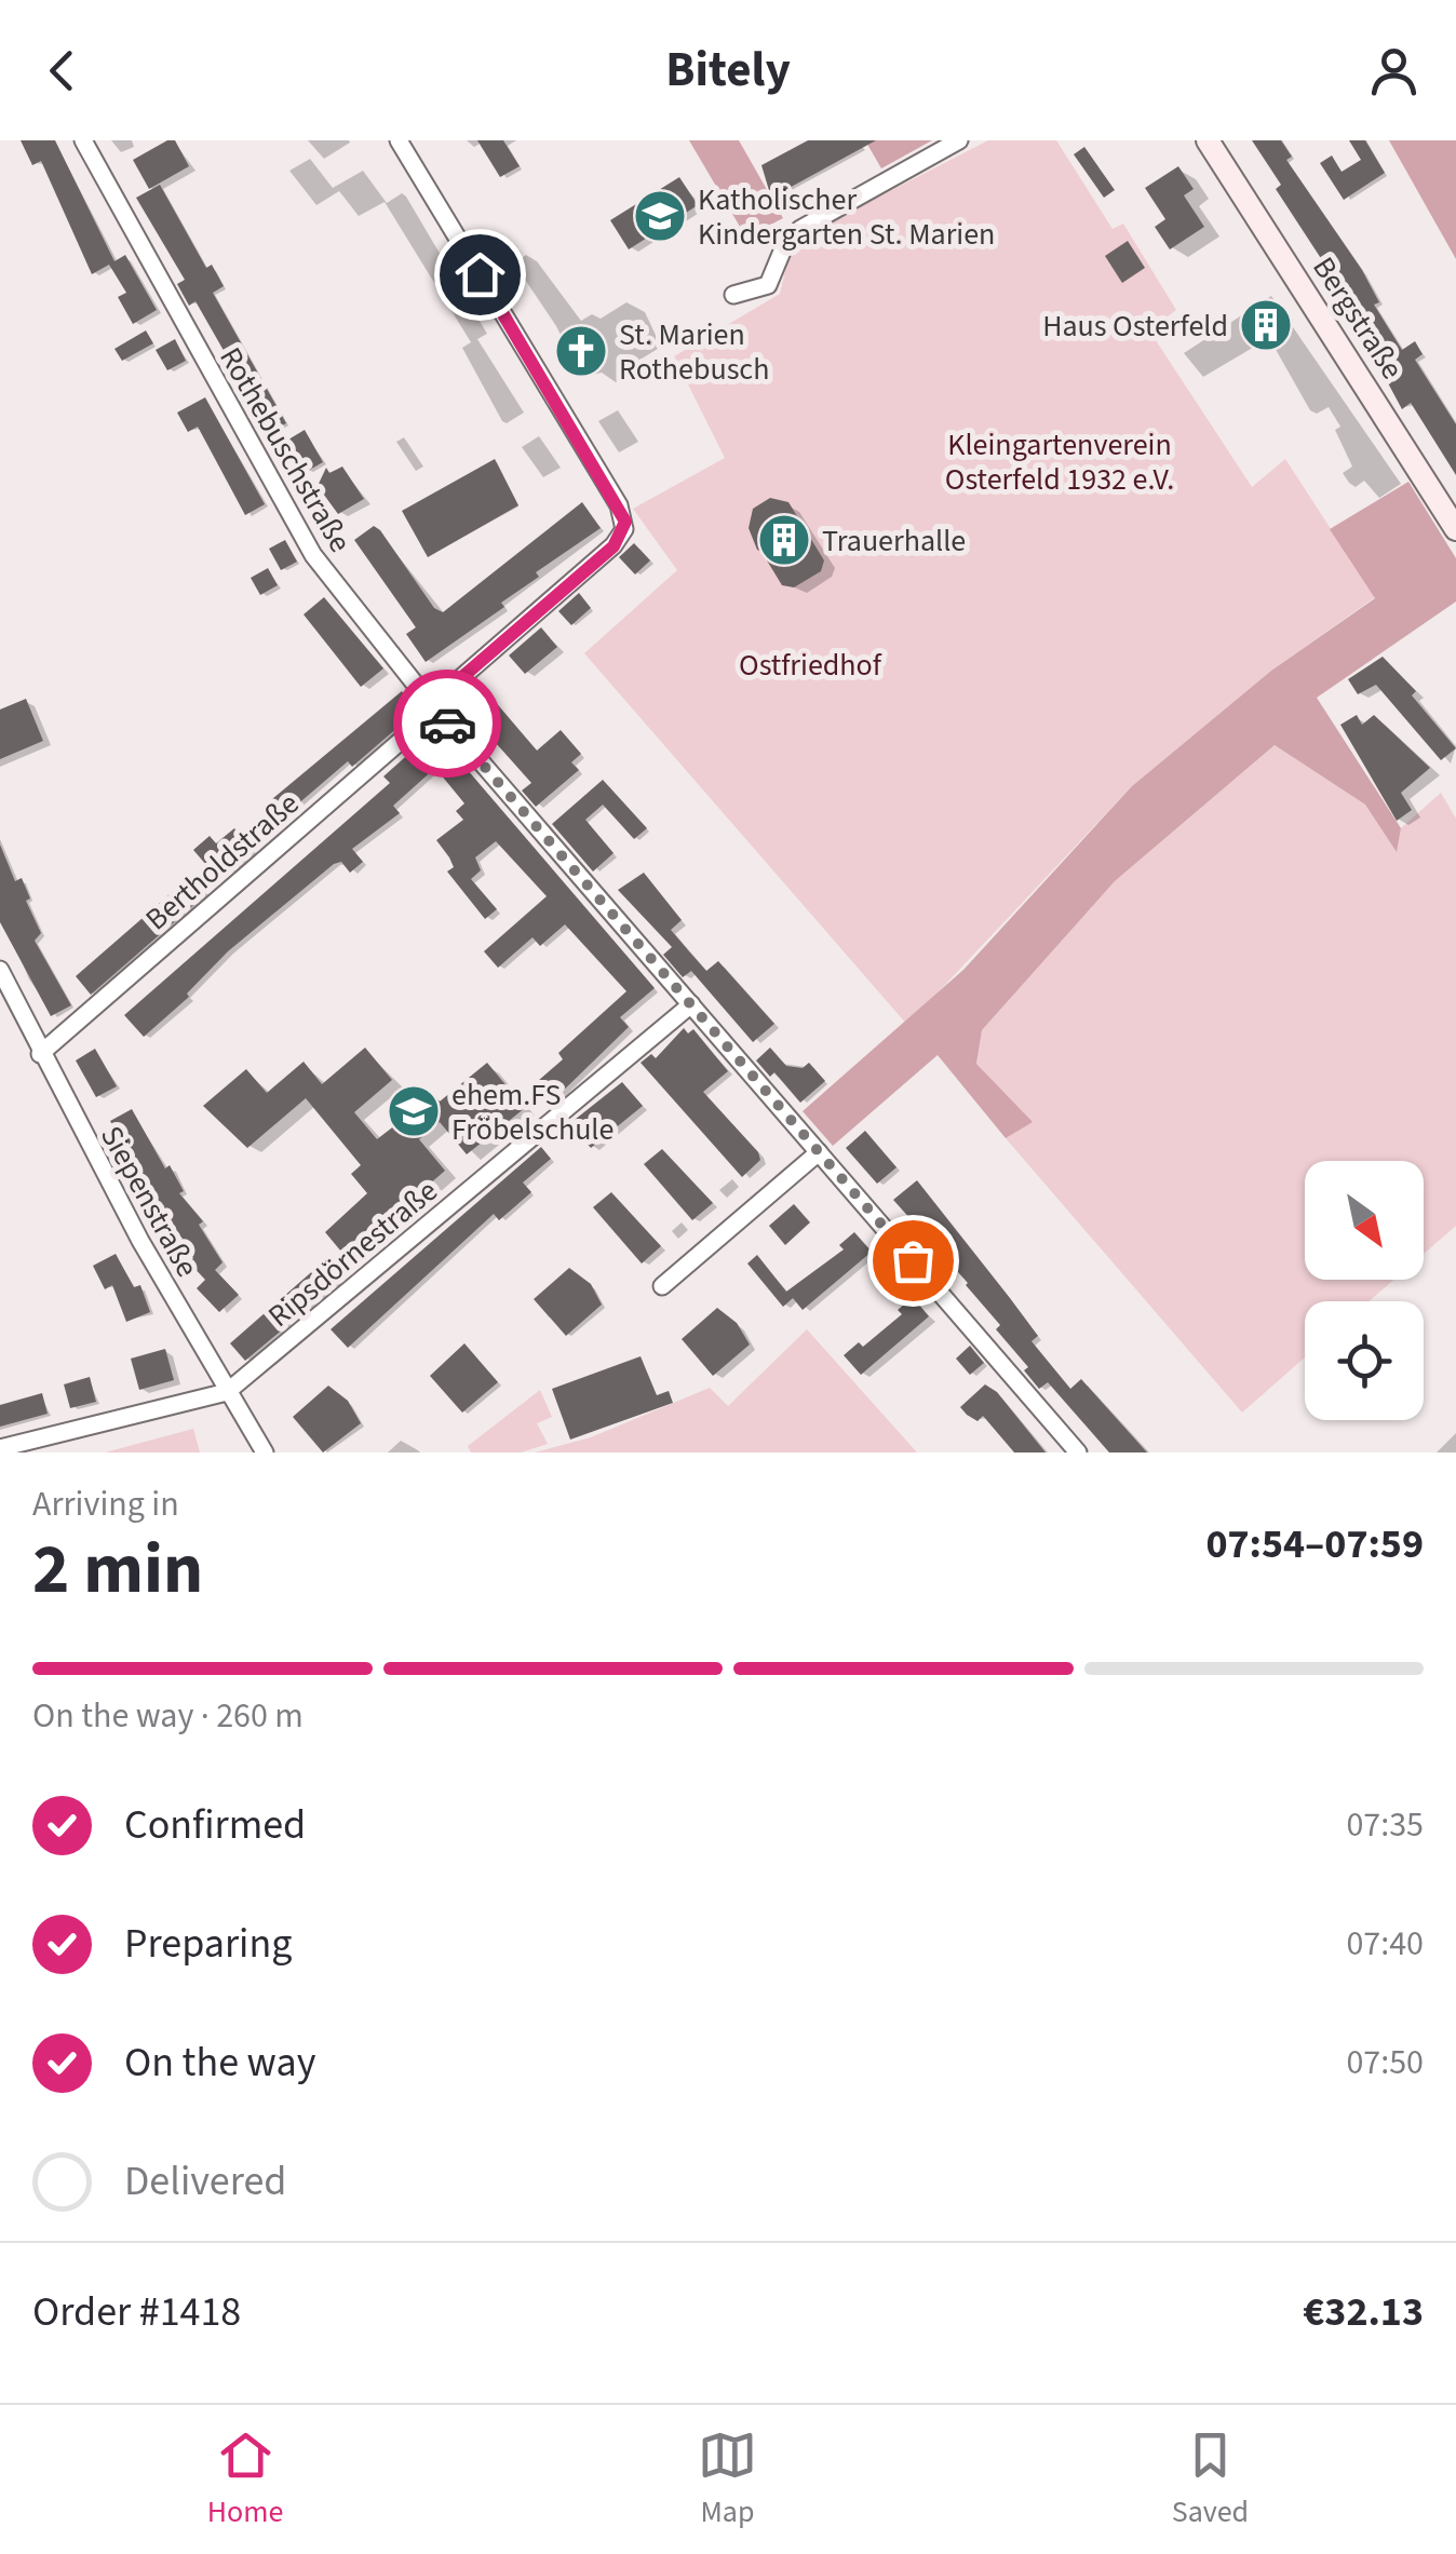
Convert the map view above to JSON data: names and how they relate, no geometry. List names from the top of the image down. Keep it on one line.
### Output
{"streets":{"street":["Bergstraße","Rothebuschstraße","Bertholdstraße","Siepenstraße","Ripsdörnestraße"]},"crossings":[["Rothebuschstraße","Bertholdstraße"],["Rothebuschstraße","Ripsdörnestraße"],["Bertholdstraße","Siepenstraße"],["Siepenstraße","Ripsdörnestraße"]],"parks":["Kleingartenverein Osterfeld 1932 e.V.","Ostfriedhof"],"places":{"school or university":["Katholischer Kindergarten St. Marien","ehem.FS Fröbelschule"],"building":["Haus Osterfeld","Trauerhalle"],"church":["St. Marien Rothebusch"]},"north":"bottom right","page":{"header":"Bitely","heading":["2 min","Arriving in","07:54–07:59"],"panel":["Order #1418","€32.13"],"bar":"On the way · 260 m","list":[["Confirmed","07:35"],["Preparing","07:40"],["On the way","07:50"],"Delivered"],"tabs":["Home","Map","Saved"]}}
